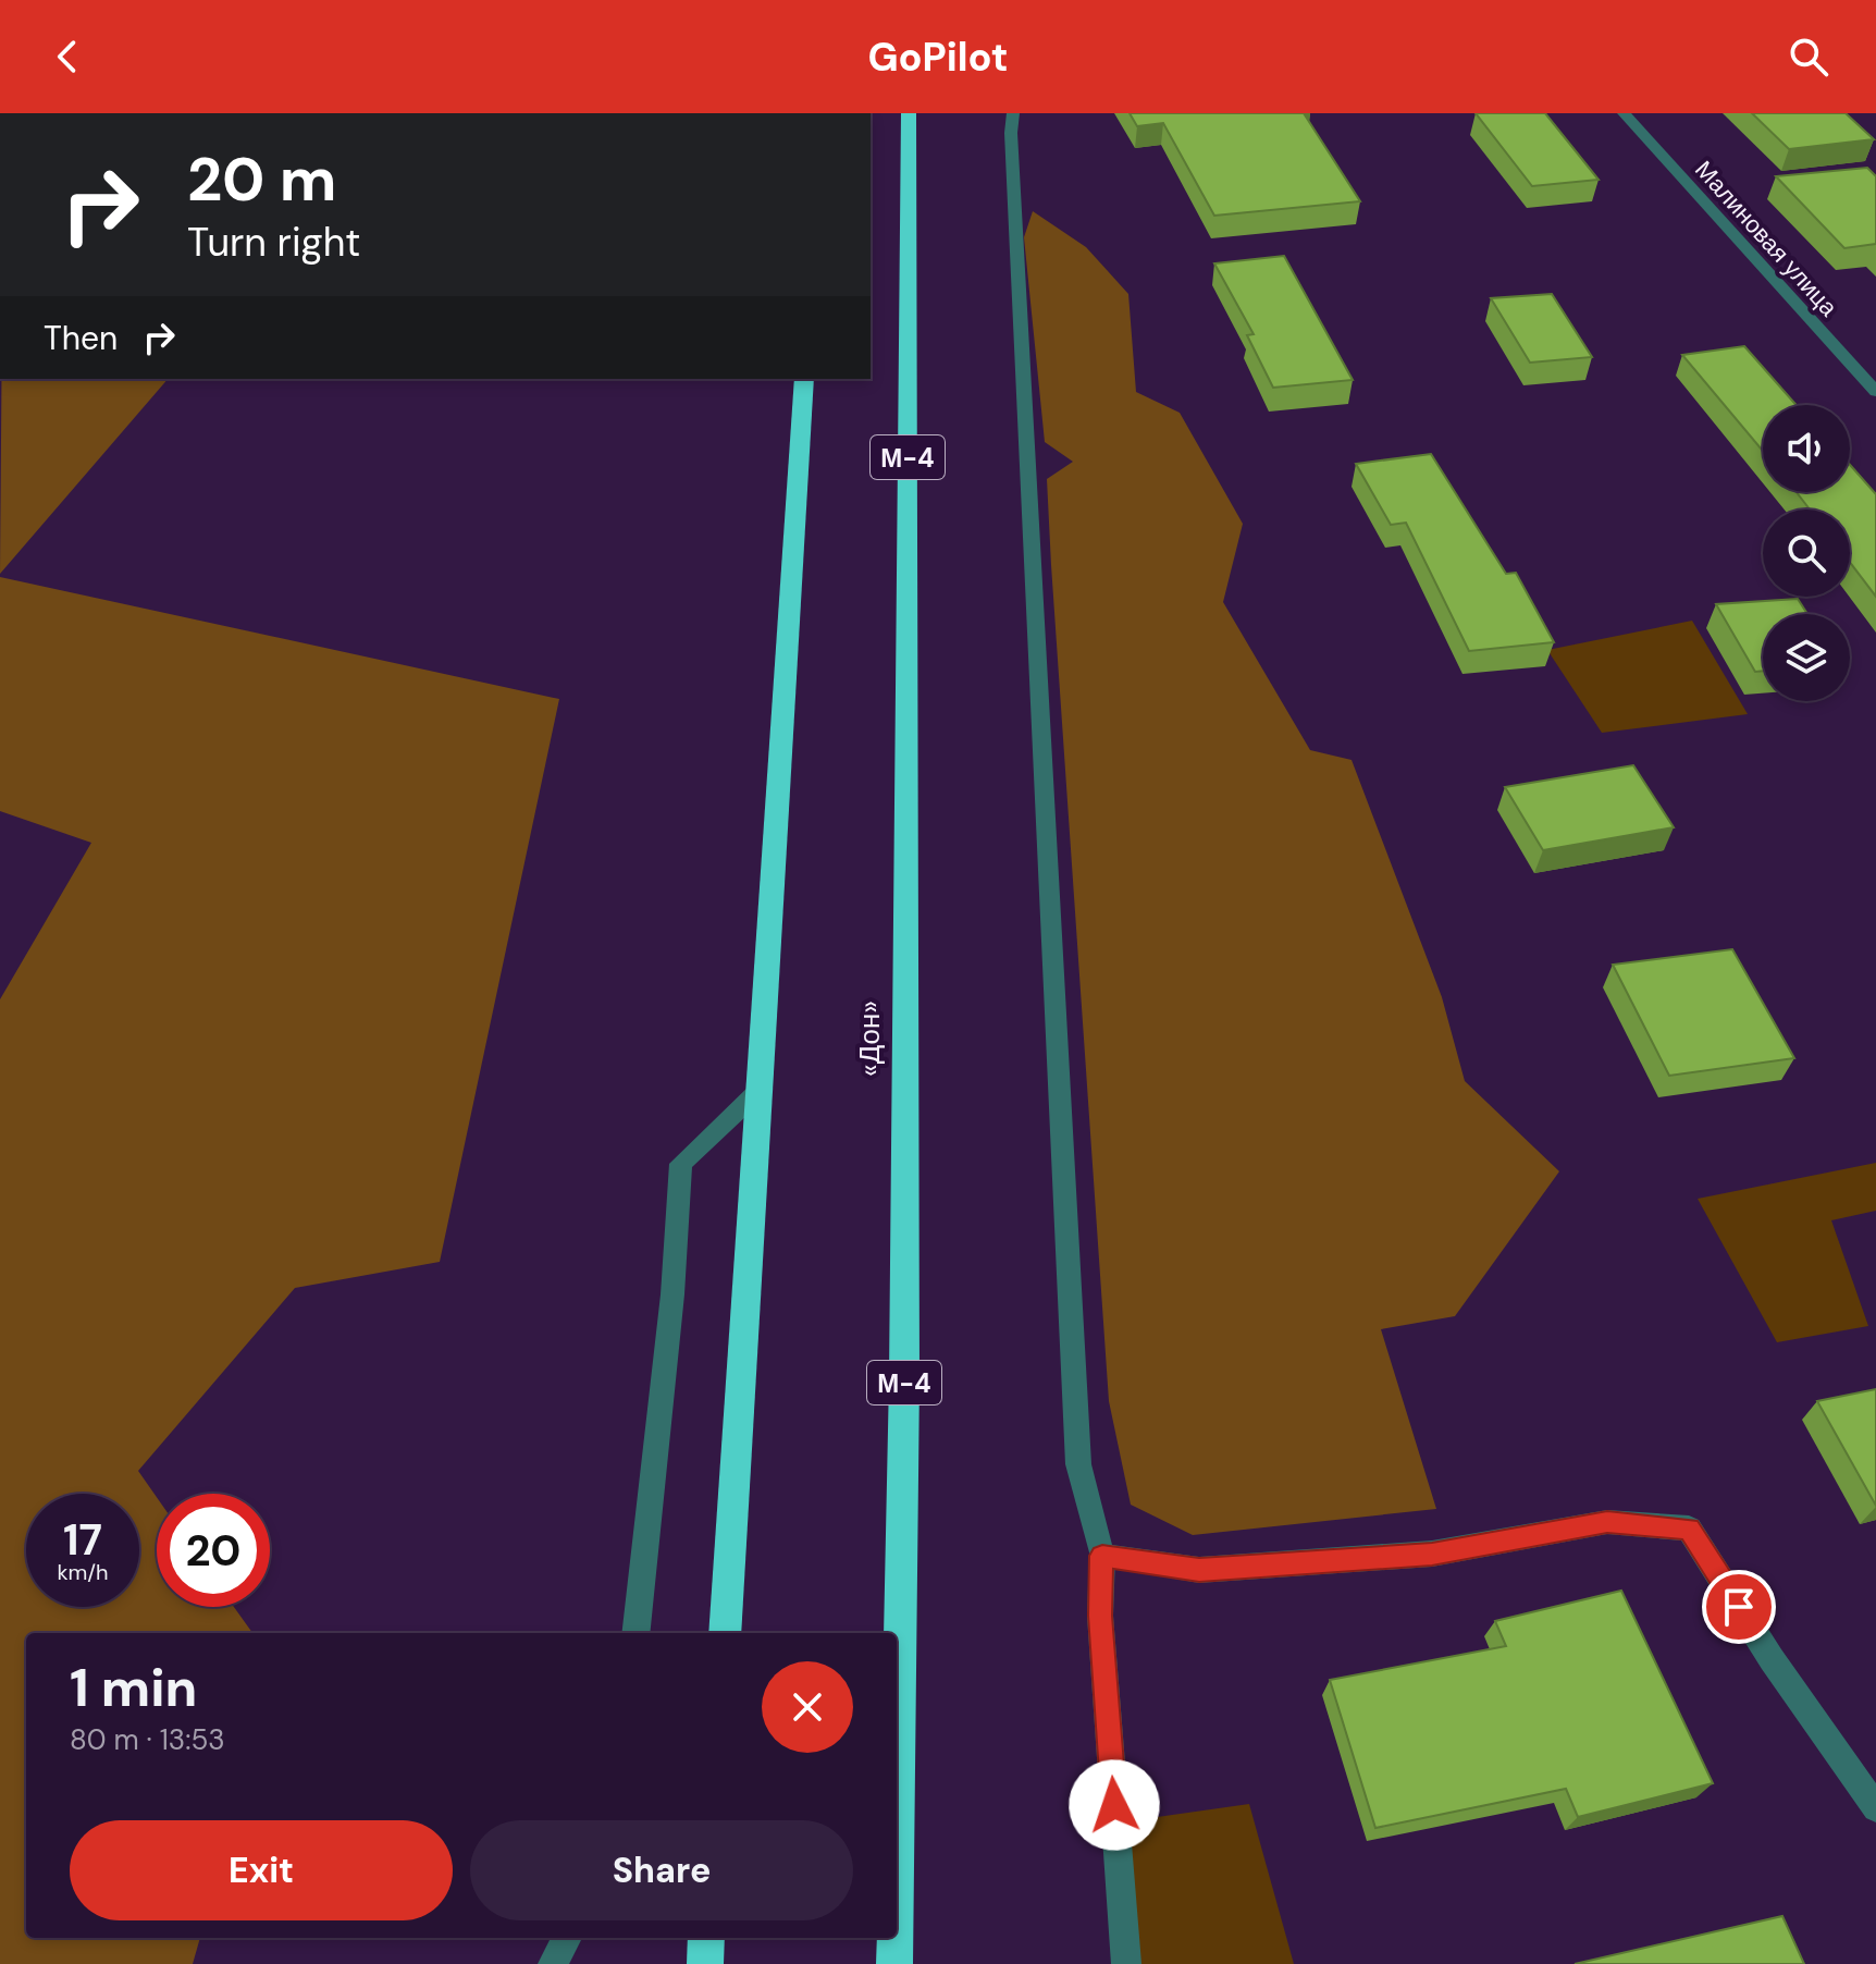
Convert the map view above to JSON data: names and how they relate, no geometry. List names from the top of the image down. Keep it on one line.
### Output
{"streets":{"highway":["М-4","«Дон»"],"street":["Малиновая улица"]},"page":{"header":"GoPilot","turn":["20 m","Turn right"],"then":"Then","speed":"17 km/h","limit":"20","heading":["1 min","80 m · 13:53"],"buttons":["Exit","Share"]}}
